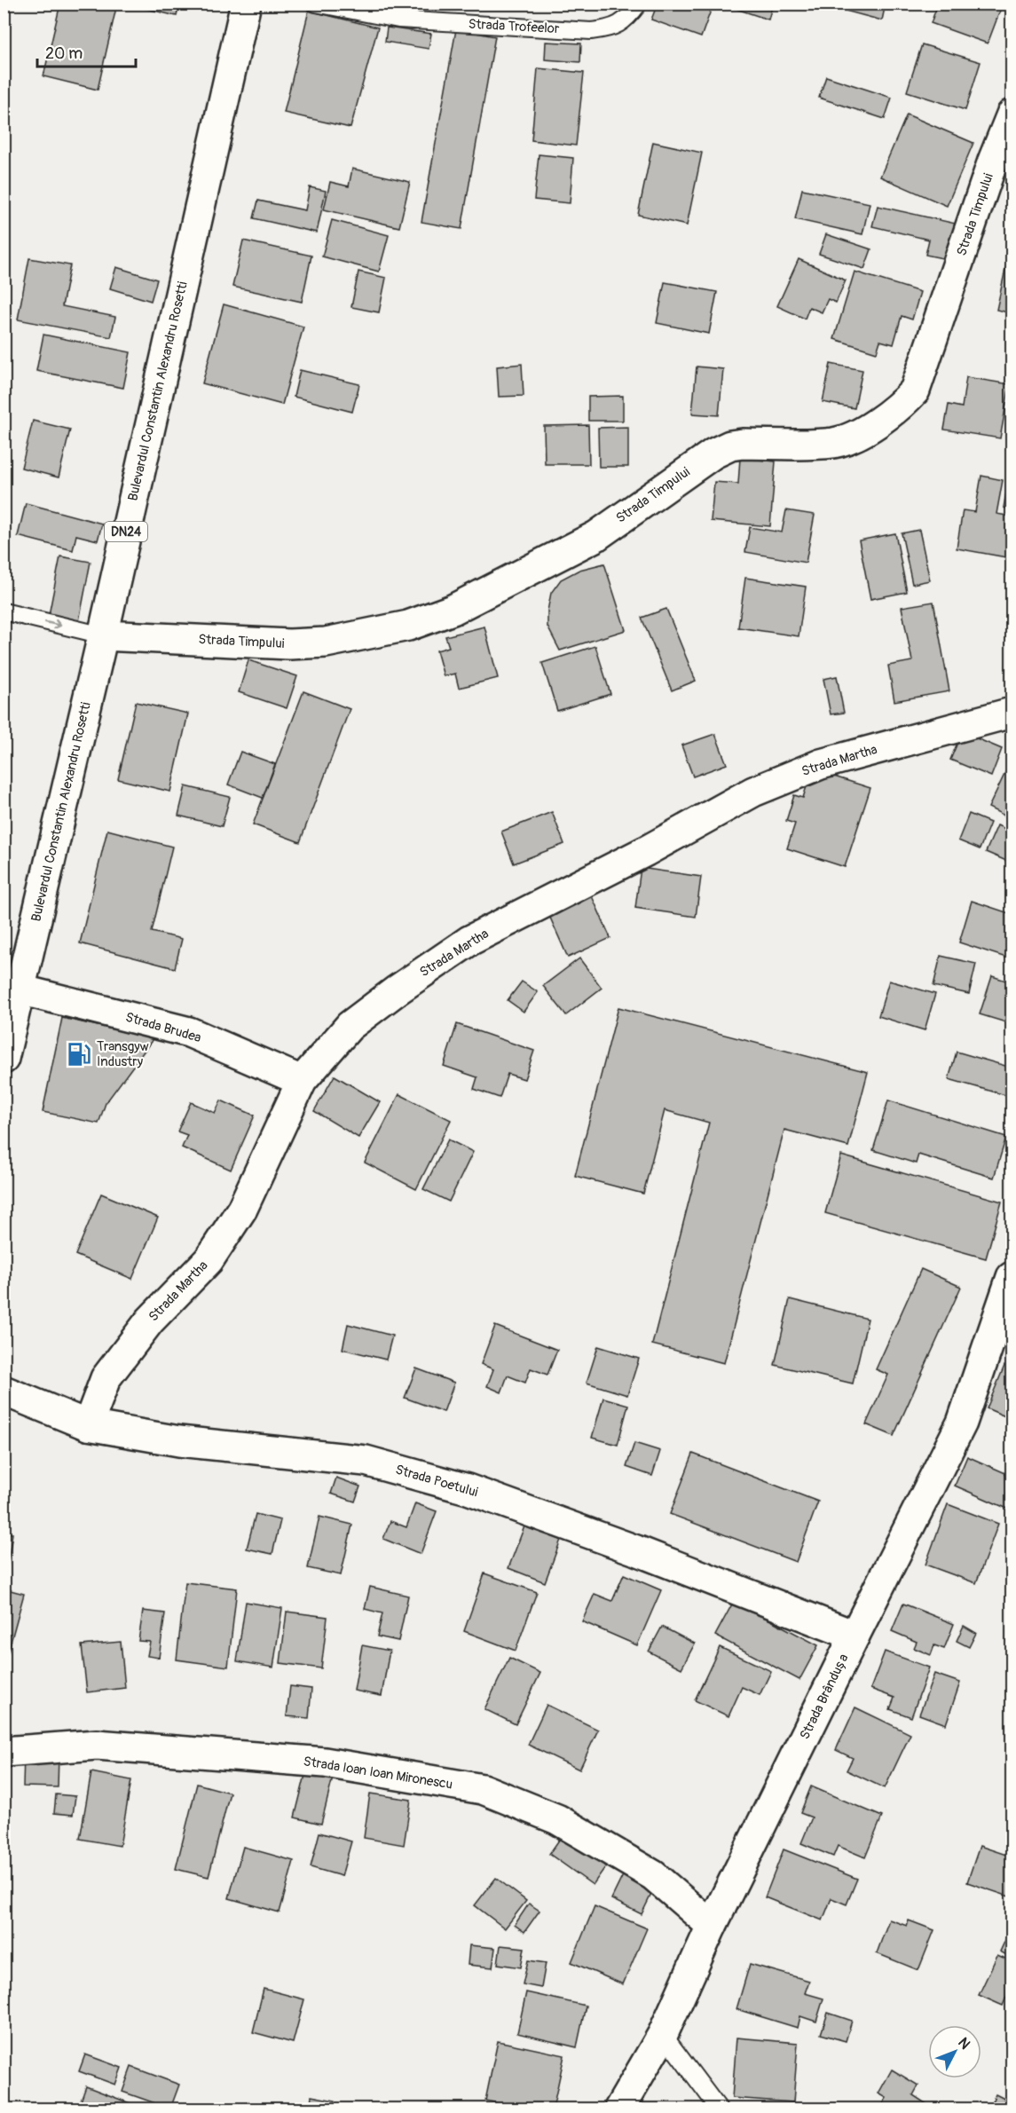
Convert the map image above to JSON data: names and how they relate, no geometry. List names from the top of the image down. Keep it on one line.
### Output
{"streets":{"street":["Strada Timpului","Bulevardul Constantin Alexandru Rosetti","DN24","Strada Martha","Strada Brudea","Strada Poetului","Strada Brândușa","Strada Ioan Ioan Mironescu"],"lane":["Strada Trofeelor"]},"crossings":[["Strada Timpului","Bulevardul Constantin Alexandru Rosetti"],["Bulevardul Constantin Alexandru Rosetti","Strada Brudea"],["Strada Martha","Strada Brudea"],["Strada Martha","Strada Poetului"],["Strada Poetului","Strada Brândușa"],["Strada Brândușa","Strada Ioan Ioan Mironescu"]],"places":{"fuel station":["Transgyw Industry"]},"scale_bar":"20 m","north":"top right"}
